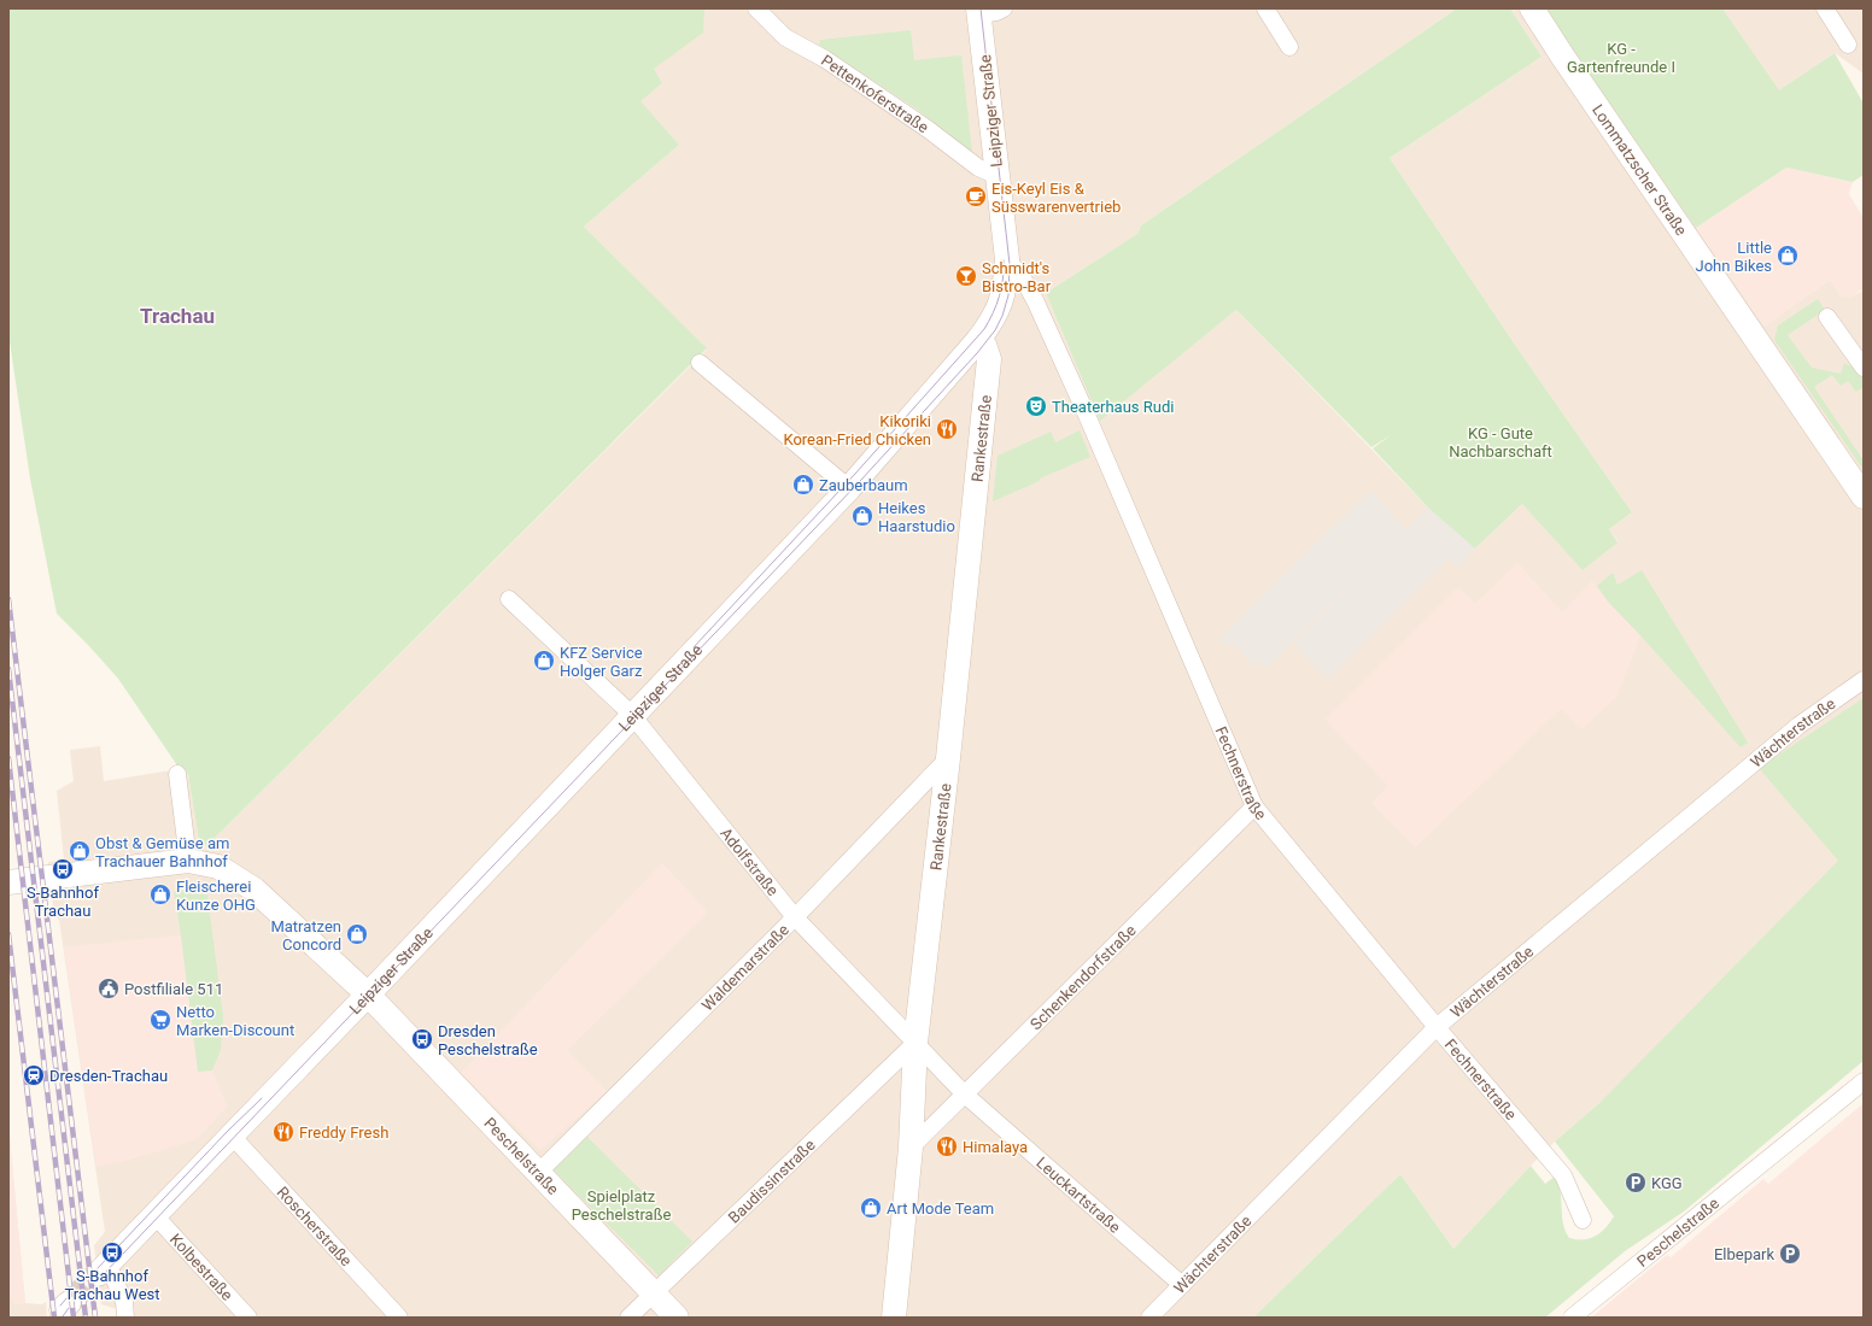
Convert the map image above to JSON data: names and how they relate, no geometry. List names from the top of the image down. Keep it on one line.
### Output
{"streets":{"main road":["Leipziger Straße","Lommatzscher Straße","Rankestraße","Peschelstraße"],"street":["Pettenkoferstraße","Wächterstraße","Fechnerstraße","Adolfstraße","Waldemarstraße","Schenkendorfstraße","Baudissinstraße","Leuckartstraße","Roscherstraße","Kolbestraße"]},"crossings":[["Pettenkoferstraße","Leipziger Straße"],["Leipziger Straße","Rankestraße"],["Leipziger Straße","Fechnerstraße"],["Leipziger Straße","Adolfstraße"],["Leipziger Straße","Peschelstraße"],["Leipziger Straße","Roscherstraße"],["Leipziger Straße","Kolbestraße"],["Rankestraße","Adolfstraße"],["Rankestraße","Waldemarstraße"],["Rankestraße","Schenkendorfstraße"],["Rankestraße","Baudissinstraße"],["Rankestraße","Leuckartstraße"],["Wächterstraße","Fechnerstraße"],["Wächterstraße","Leuckartstraße"],["Fechnerstraße","Schenkendorfstraße"],["Adolfstraße","Waldemarstraße"],["Adolfstraße","Baudissinstraße"],["Adolfstraße","Leuckartstraße"],["Waldemarstraße","Peschelstraße"],["Schenkendorfstraße","Leuckartstraße"],["Peschelstraße","Baudissinstraße"],["Baudissinstraße","Leuckartstraße"]],"districts":["Trachau"],"parks":["KG - Gartenfreunde I","KG - Gute Nachbarschaft","Spielplatz Peschelstraße"],"places":{"cafe":["Eis-Keyl Eis & Süsswarenvertrieb"],"shop":["Little John Bikes","Zauberbaum","Heikes Haarstudio","KFZ Service Holger Garz","Obst & Gemüse am Trachauer Bahnhof","Fleischerei Kunze OHG","Matratzen Concord","Art Mode Team"],"bar":["Schmidt's Bistro-Bar"],"theatre":["Theaterhaus Rudi"],"restaurant":["Kikoriki Korean-Fried Chicken","Freddy Fresh","Himalaya"],"bus stop":["S-Bahnhof Trachau","Dresden Peschelstraße","S-Bahnhof Trachau West"],"public building":["Postfiliale 511"],"supermarket":["Netto Marken-Discount"],"station":["Dresden-Trachau"],"parking":["KGG","Elbepark"]}}
